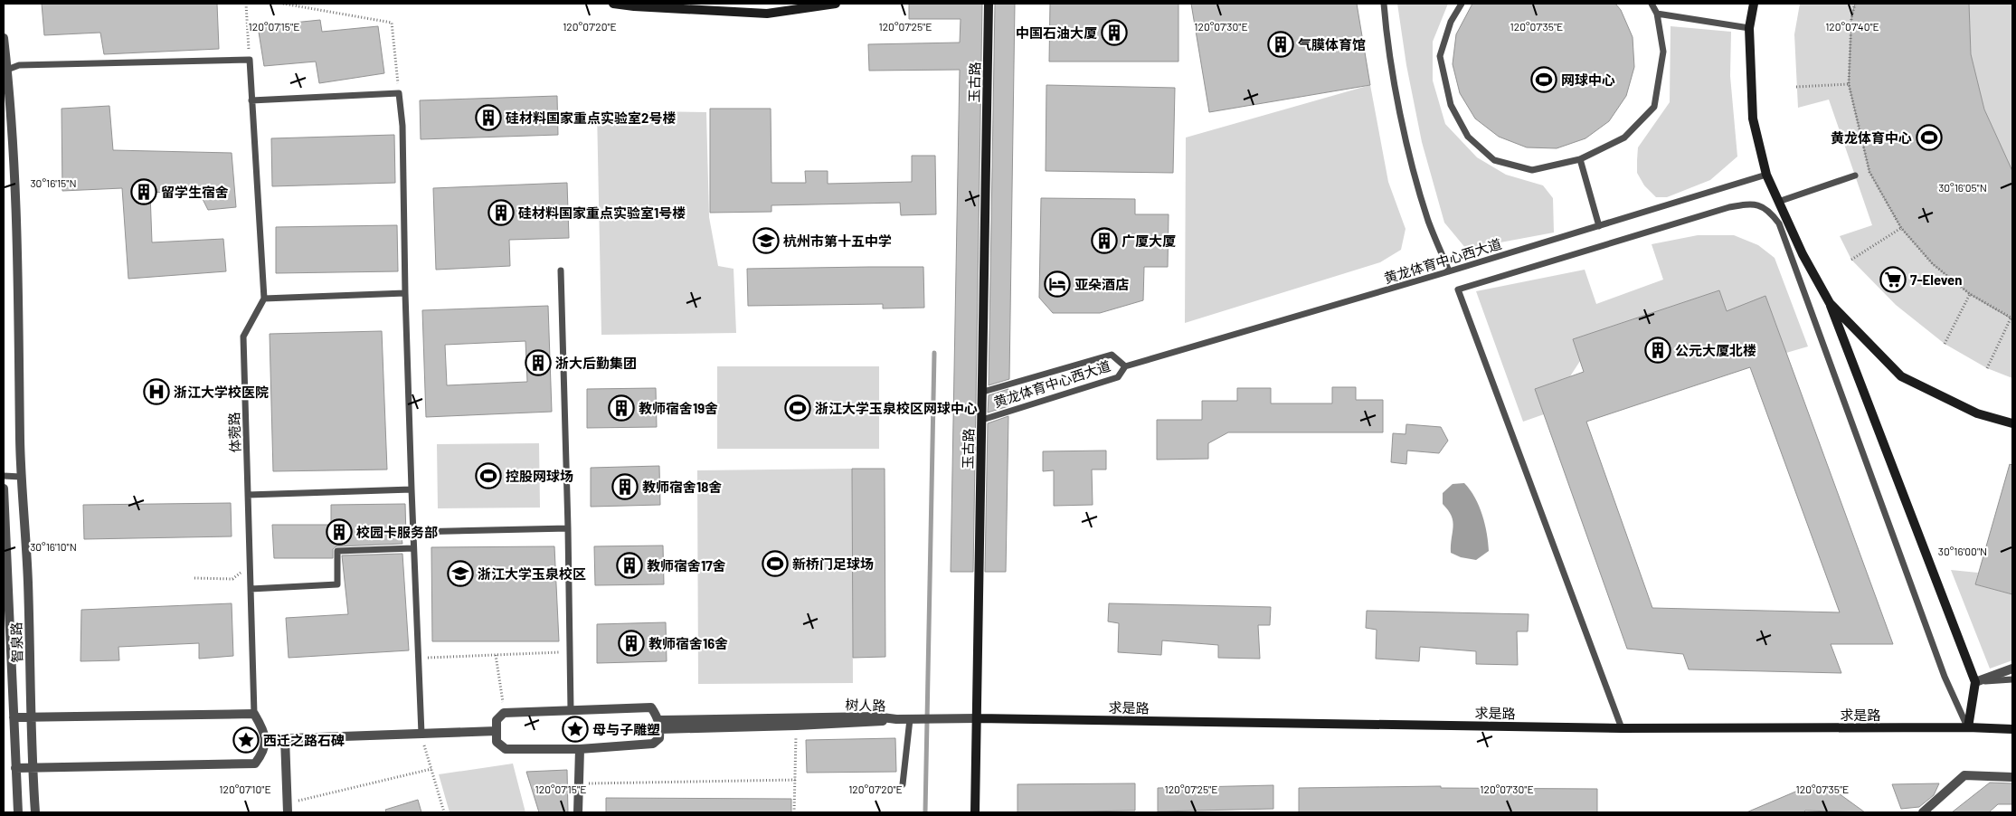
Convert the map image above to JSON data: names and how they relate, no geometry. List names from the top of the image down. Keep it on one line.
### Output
{"streets":{"main road":["玉古路","求是路"],"street":["智泉路","树人路"],"lane":["黄龙体育中心西大道","体菀路"]},"crossings":[["玉古路","黄龙体育中心西大道"],["玉古路","求是路"]],"places":{"building":["中国石油大厦","气膜体育馆","硅材料国家重点实验室2号楼","留学生宿舍","硅材料国家重点实验室1号楼","广厦大厦","公元大厦北楼","浙大后勤集团","教师宿舍19舍","教师宿舍18舍","校园卡服务部","教师宿舍17舍","教师宿舍16舍"],"sports":["网球中心","黄龙体育中心","浙江大学玉泉校区网球中心","控股网球场","新桥门足球场"],"school or university":["杭州市第十五中学","浙江大学玉泉校区"],"supermarket":["7-Eleven"],"hotel":["亚朵酒店"],"hospital":["浙江大学校医院"],"place":["母与子雕塑","西迁之路石碑"]},"coordinates":["120°07'15\"E","120°07'20\"E","120°07'25\"E","120°07'30\"E","120°07'35\"E","120°07'40\"E","30°16'15\"N","30°16'05\"N","30°16'10\"N","30°16'00\"N","120°07'10\"E"]}
